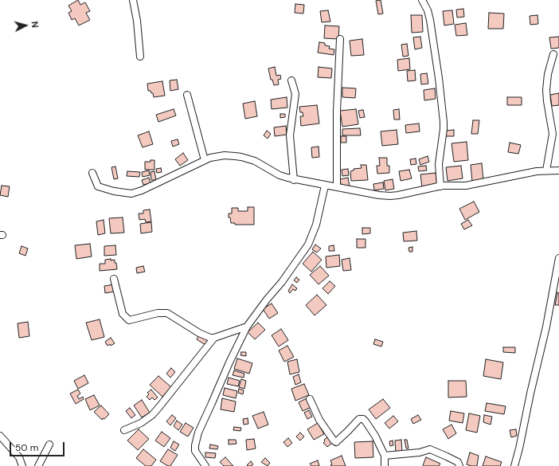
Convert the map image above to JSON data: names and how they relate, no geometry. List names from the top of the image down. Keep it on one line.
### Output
{"scale_bar":"50 m","north":"right"}
